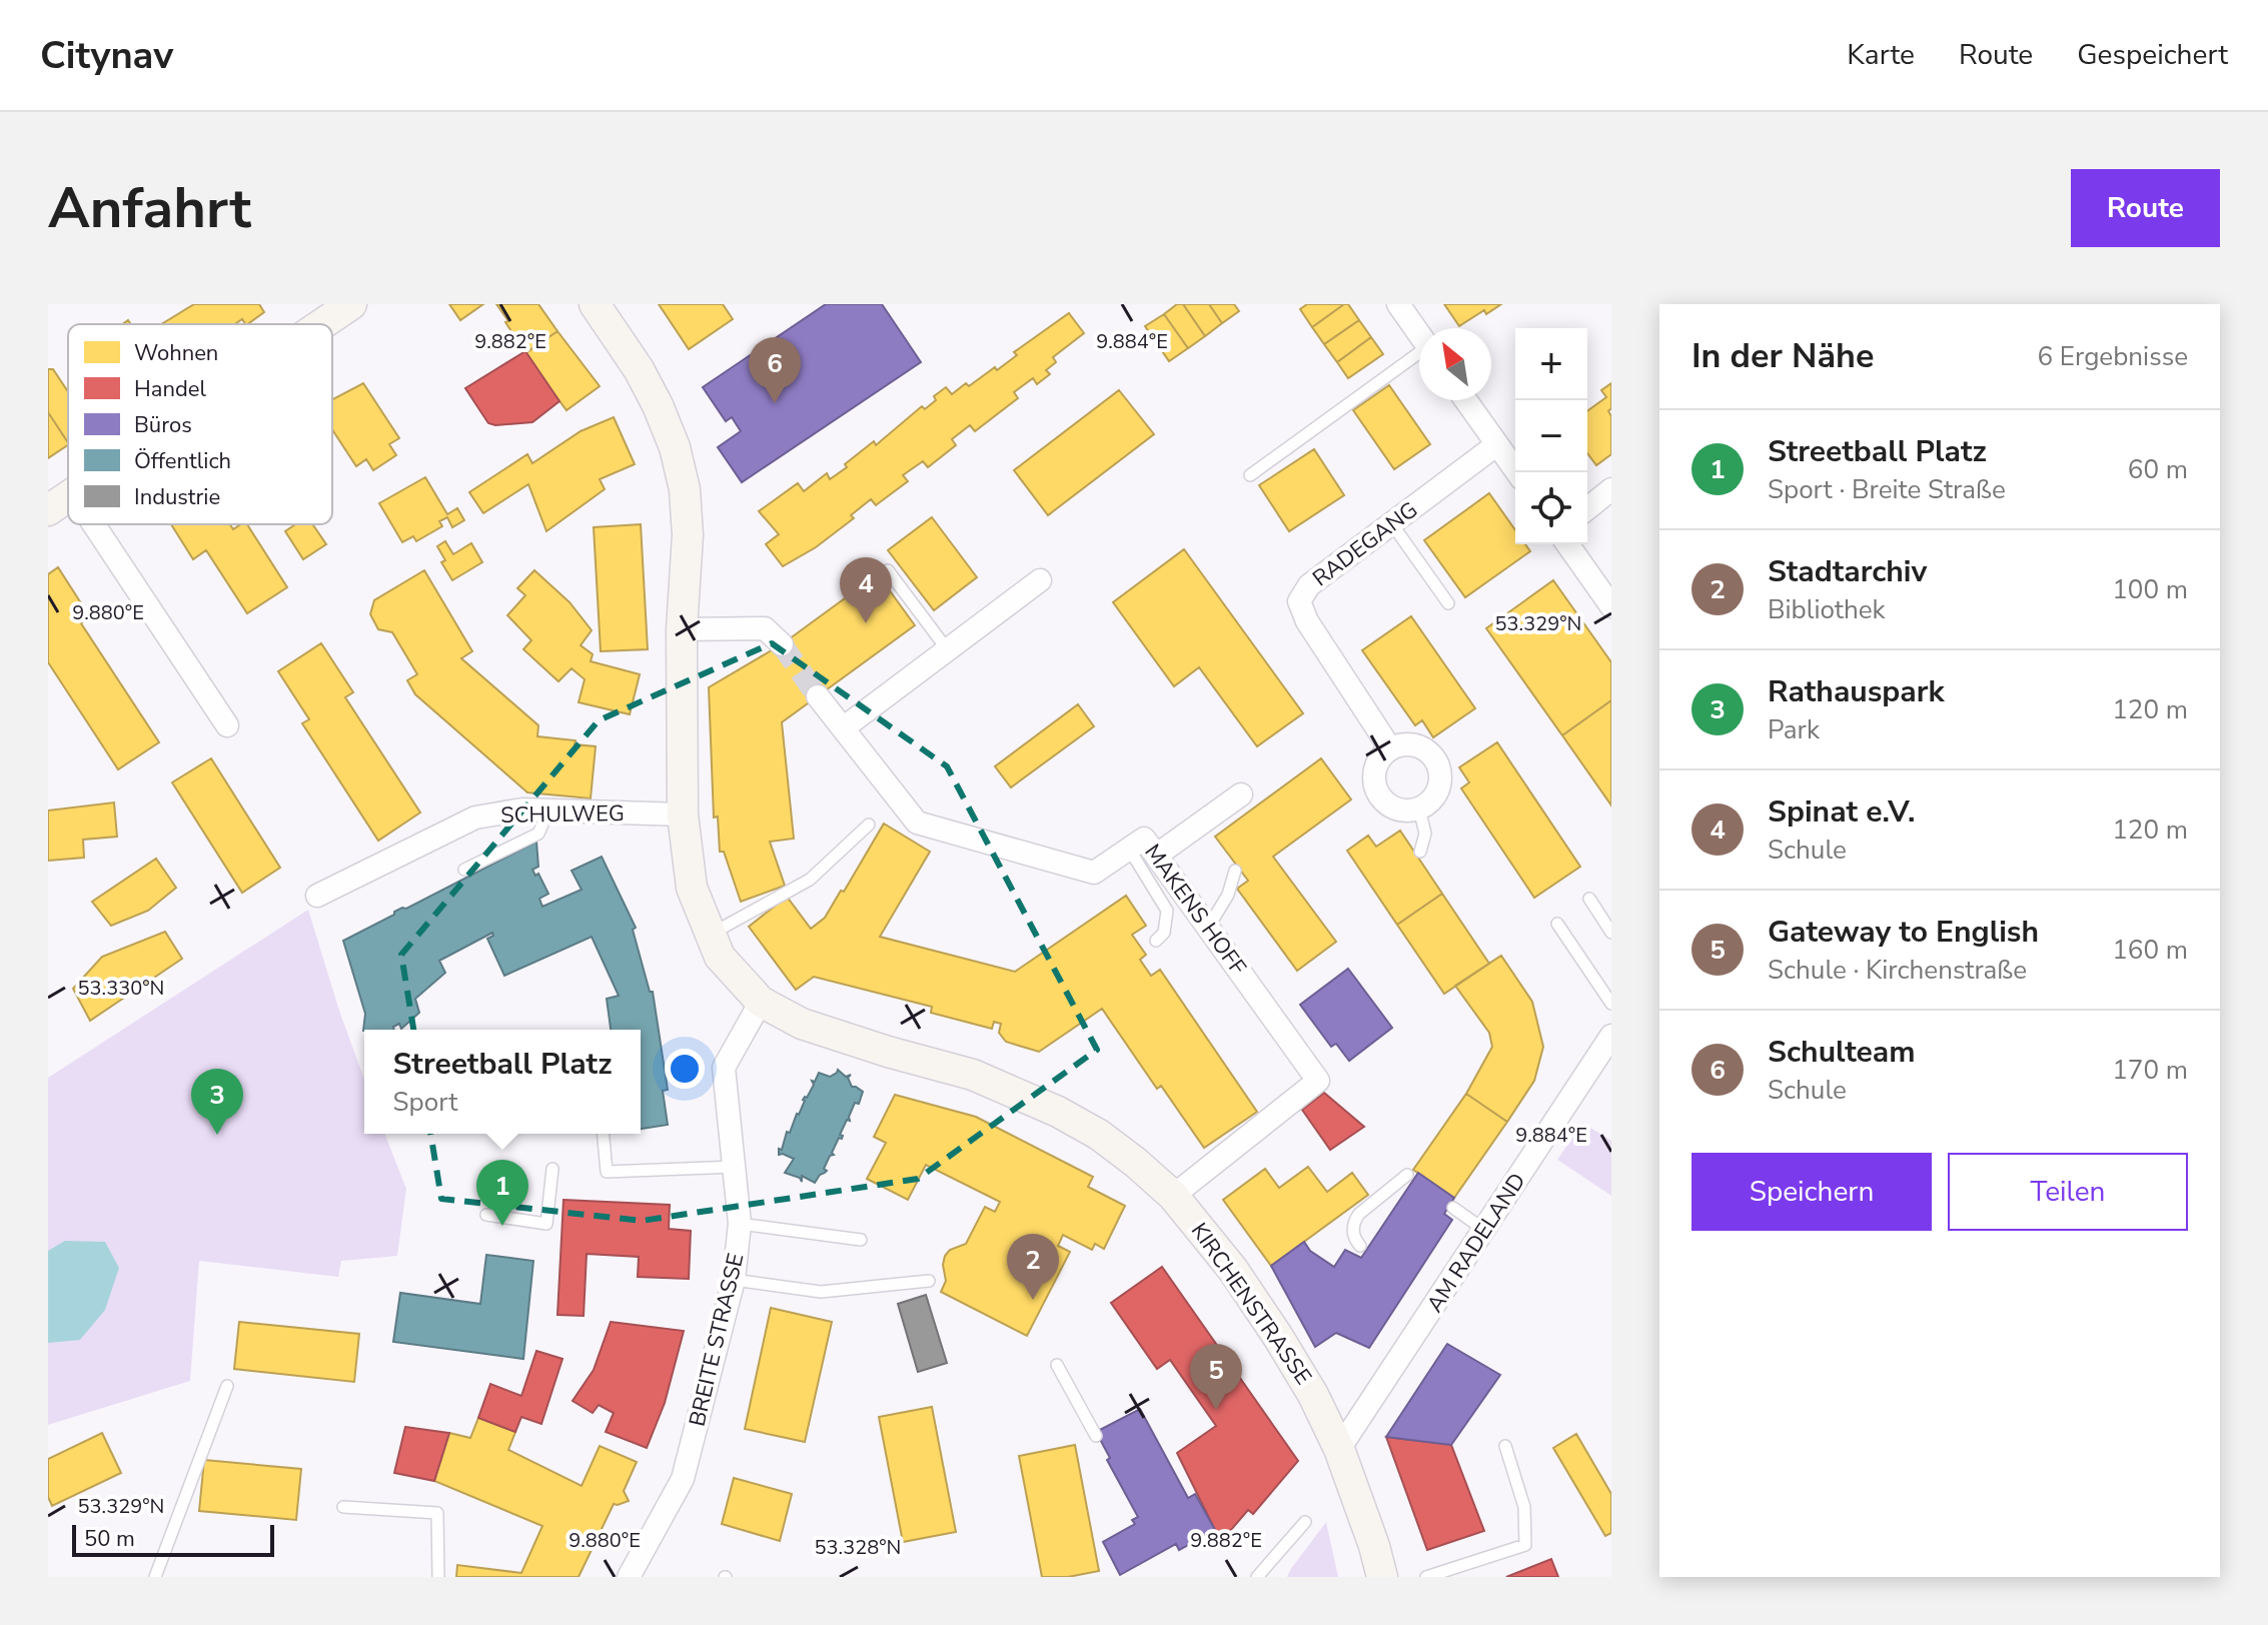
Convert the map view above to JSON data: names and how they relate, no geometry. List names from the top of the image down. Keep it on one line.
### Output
{"streets":{"main road":["KIRCHENSTRASSE"],"street":["RADEGANG","SCHULWEG","MAKENS HOFF","AM RADELAND","BREITE STRASSE"]},"crossings":[["SCHULWEG","KIRCHENSTRASSE"],["MAKENS HOFF","KIRCHENSTRASSE"],["AM RADELAND","KIRCHENSTRASSE"],["KIRCHENSTRASSE","BREITE STRASSE"]],"legend":["Wohnen","Handel","Büros","Öffentlich","Industrie"],"scale_bar":"50 m","north":"top left","page":{"header":"Citynav","nav":["Karte","Route","Gespeichert"],"buttons":["Route",["Speichern","Teilen"]],"title":"Anfahrt","heading":["In der Nähe","6 Ergebnisse"],"map_buttons":["+","−"],"pins":["6","4","3","1","2","5"],"list":[{"mark":"1","name":"Streetball Platz","note":"Sport · Breite Straße","value":"60 m"},{"mark":"2","name":"Stadtarchiv","note":"Bibliothek","value":"100 m"},{"mark":"3","name":"Rathauspark","note":"Park","value":"120 m"},{"mark":"4","name":"Spinat e.V.","note":"Schule","value":"120 m"},{"mark":"5","name":"Gateway to English","note":"Schule · Kirchenstraße","value":"160 m"},{"mark":"6","name":"Schulteam","note":"Schule","value":"170 m"}],"popup":["Streetball Platz","Sport"],"scale":"50 m"},"coordinates":["9.882°E","9.884°E","9.880°E","53.329°N","53.330°N","53.328°N"]}
